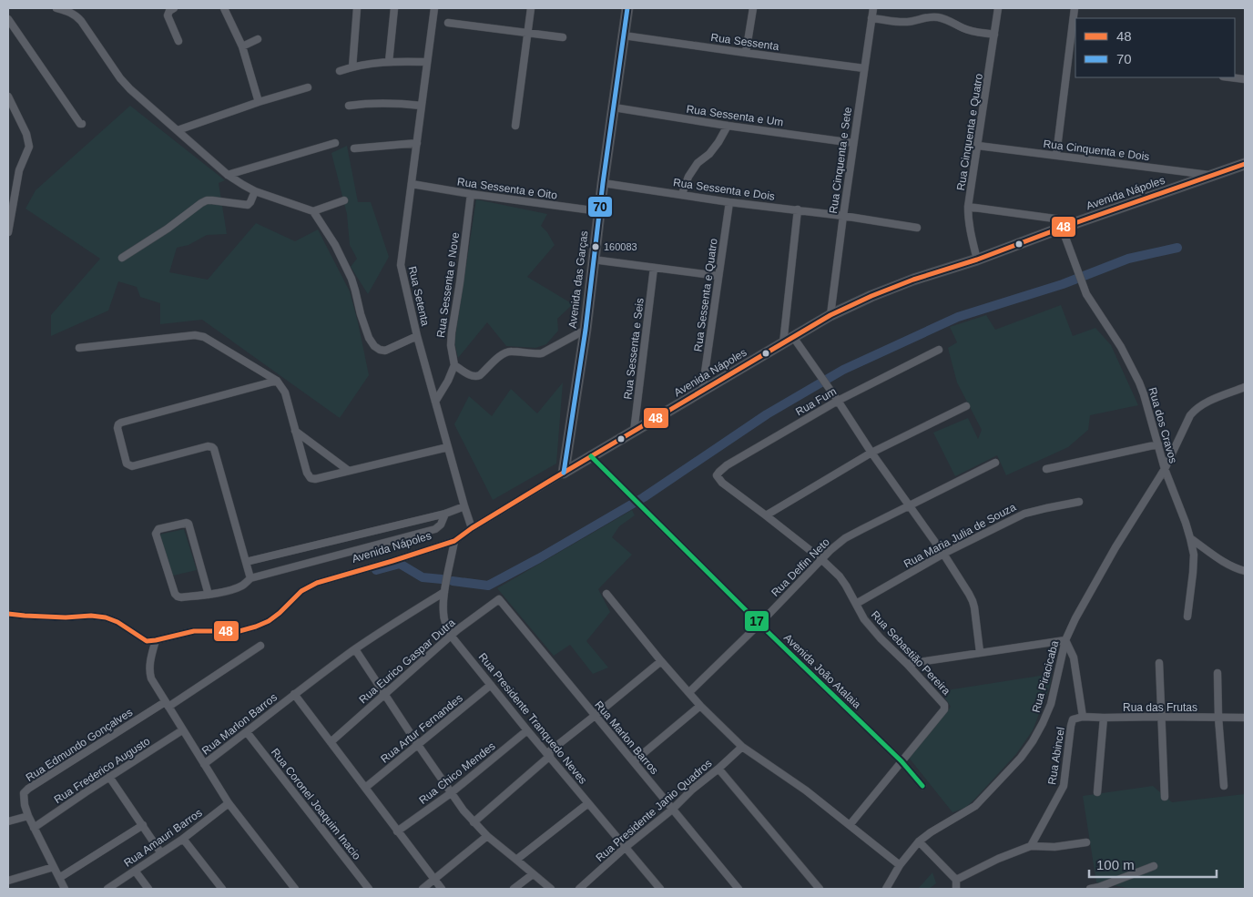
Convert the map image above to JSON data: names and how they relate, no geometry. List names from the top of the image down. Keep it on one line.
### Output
{"streets":{"main road":["Avenida Nápoles","Avenida das Garças"],"street":["Rua Sessenta","Rua Sessenta e Um","Rua Cinquenta e Quatro","Rua Cinquenta e Dois","Rua Cinquenta e Sete","Rua Sessenta e Oito","Rua Sessenta e Dois","Rua Sessenta e Nove","Rua Sessenta e Quatro","Rua Setenta","Rua Sessenta e Seis","Rua Fum","Rua dos Cravos","Rua Maria Julia de Souza","Rua Delfin Neto","Rua Sebastião Pereira","Rua Eurico Gaspar Dutra","Avenida João Atalaia","Rua Piracicaba","Rua das Frutas","Rua Presidente Tranquedo Neves","Rua Marlon Barros","Rua Artur Fernandes","Rua Edmundo Gonçalves","Rua Abincel","Rua Frederico Augusto","Rua Chico Mendes","Rua Coronel Joaquim Inacio","Rua Presidente Janio Quadros","Rua Amauri Barros"]},"crossings":[["Rua Sessenta","Rua Cinquenta e Sete"],["Rua Sessenta","Avenida das Garças"],["Rua Sessenta e Um","Rua Cinquenta e Sete"],["Rua Sessenta e Um","Avenida das Garças"],["Rua Cinquenta e Quatro","Rua Cinquenta e Dois"],["Rua Cinquenta e Quatro","Avenida Nápoles"],["Rua Cinquenta e Dois","Avenida Nápoles"],["Rua Cinquenta e Sete","Rua Sessenta e Dois"],["Rua Cinquenta e Sete","Avenida Nápoles"],["Rua Sessenta e Oito","Avenida das Garças"],["Rua Sessenta e Oito","Rua Sessenta e Nove"],["Rua Sessenta e Oito","Rua Setenta"],["Rua Sessenta e Dois","Avenida das Garças"],["Rua Sessenta e Dois","Rua Sessenta e Quatro"],["Avenida Nápoles","Avenida das Garças"],["Avenida Nápoles","Rua Sessenta e Quatro"],["Avenida Nápoles","Rua Setenta"],["Avenida Nápoles","Rua Sessenta e Seis"],["Avenida Nápoles","Rua dos Cravos"],["Avenida Nápoles","Avenida João Atalaia"],["Avenida Nápoles","Rua Presidente Tranquedo Neves"],["Rua Sessenta e Nove","Rua Setenta"],["Rua Fum","Rua Sebastião Pereira"],["Rua dos Cravos","Rua Piracicaba"],["Rua Maria Julia de Souza","Rua Sebastião Pereira"],["Rua Delfin Neto","Rua Sebastião Pereira"],["Rua Delfin Neto","Avenida João Atalaia"],["Rua Sebastião Pereira","Avenida João Atalaia"],["Rua Eurico Gaspar Dutra","Rua Presidente Tranquedo Neves"],["Rua Eurico Gaspar Dutra","Rua Marlon Barros"],["Rua Piracicaba","Rua Abincel"],["Rua das Frutas","Rua Abincel"],["Rua Presidente Tranquedo Neves","Rua Marlon Barros"],["Rua Presidente Tranquedo Neves","Rua Artur Fernandes"],["Rua Presidente Tranquedo Neves","Rua Chico Mendes"],["Rua Presidente Tranquedo Neves","Rua Presidente Janio Quadros"],["Rua Marlon Barros","Rua Coronel Joaquim Inacio"],["Rua Marlon Barros","Rua Presidente Janio Quadros"],["Rua Edmundo Gonçalves","Rua Frederico Augusto"]],"places":["160083"],"lines":["transit line 70","transit line 48","transit line 17"],"legend":["48","70"],"scale_bar":"100 m"}
